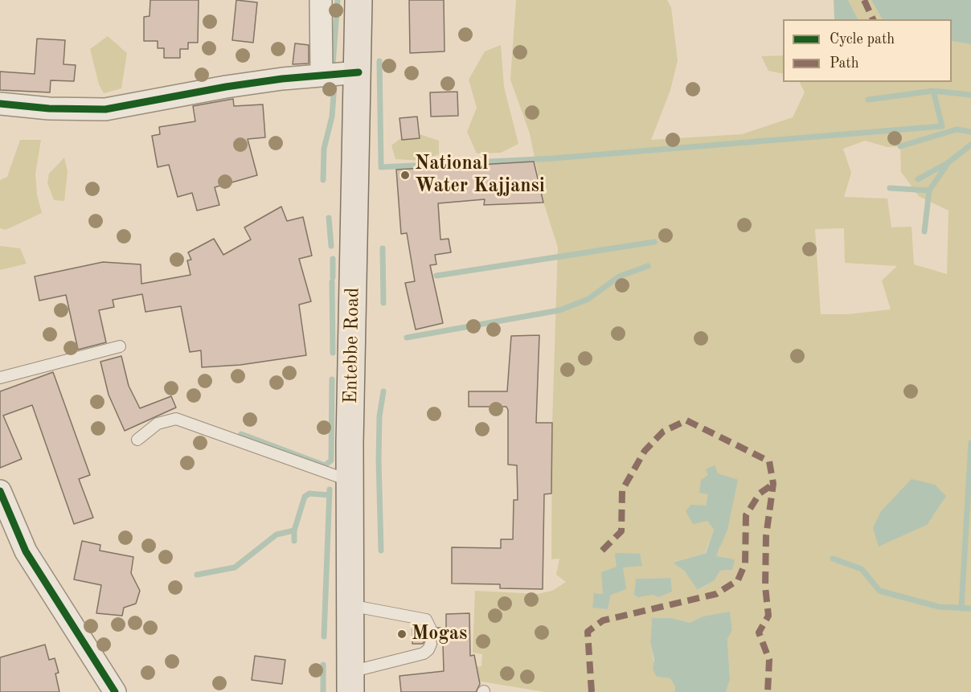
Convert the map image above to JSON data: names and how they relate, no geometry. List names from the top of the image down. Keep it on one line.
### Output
{"streets":{"main road":["Entebbe Road"]},"places":["National Water Kajjansi","Mogas"],"legend":["Cycle path","Path"]}
